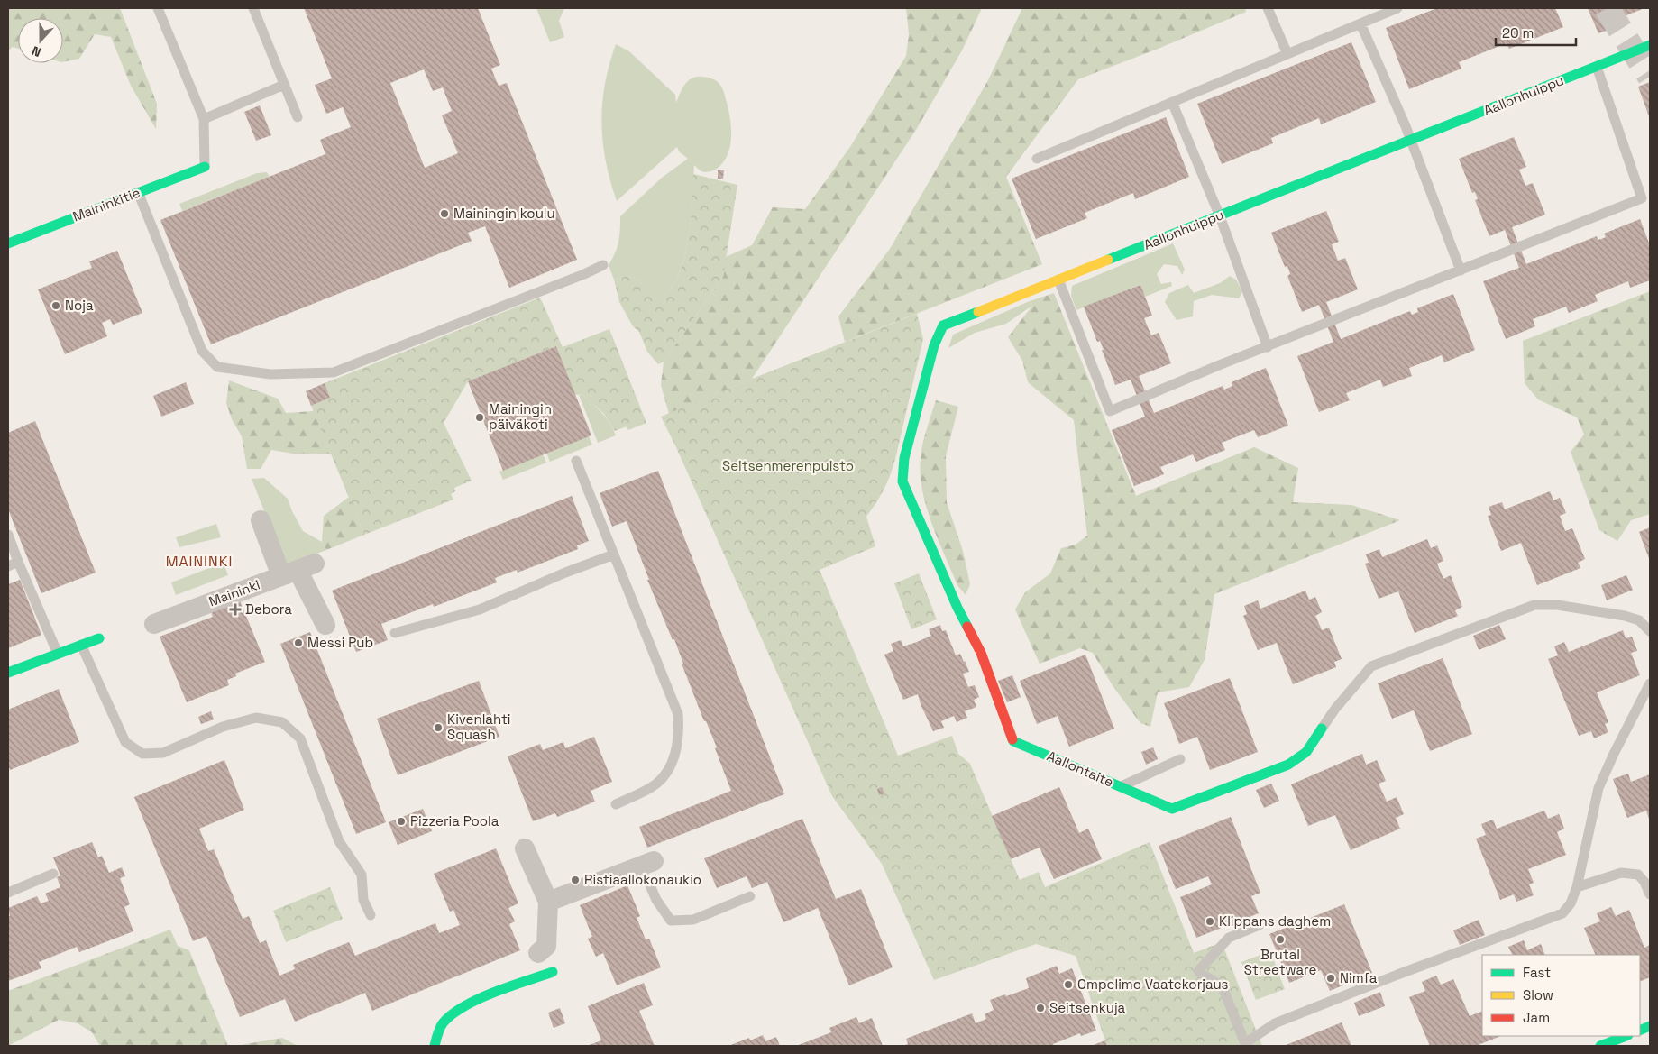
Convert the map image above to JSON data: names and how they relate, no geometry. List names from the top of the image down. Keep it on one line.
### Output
{"streets":{"street":["Aallonhuippu","Maininkitie","Maininki","Aallontaite"]},"crossings":[["Aallonhuippu","Aallontaite"]],"districts":["MAININKI"],"parks":["Seitsenmerenpuisto"],"places":{"other":["Mainingin koulu","Noja","Mainingin päiväkoti","Messi Pub","Kivenlahti Squash","Pizzeria Poola","Ristiaallokonaukio","Klippans daghem","Brutal Streetware","Nimfa","Ompelimo Vaatekorjaus","Seitsenkuja"],"health":["Debora"]},"legend":["Fast","Slow","Jam"],"scale_bar":"20 m","north":"bottom"}
